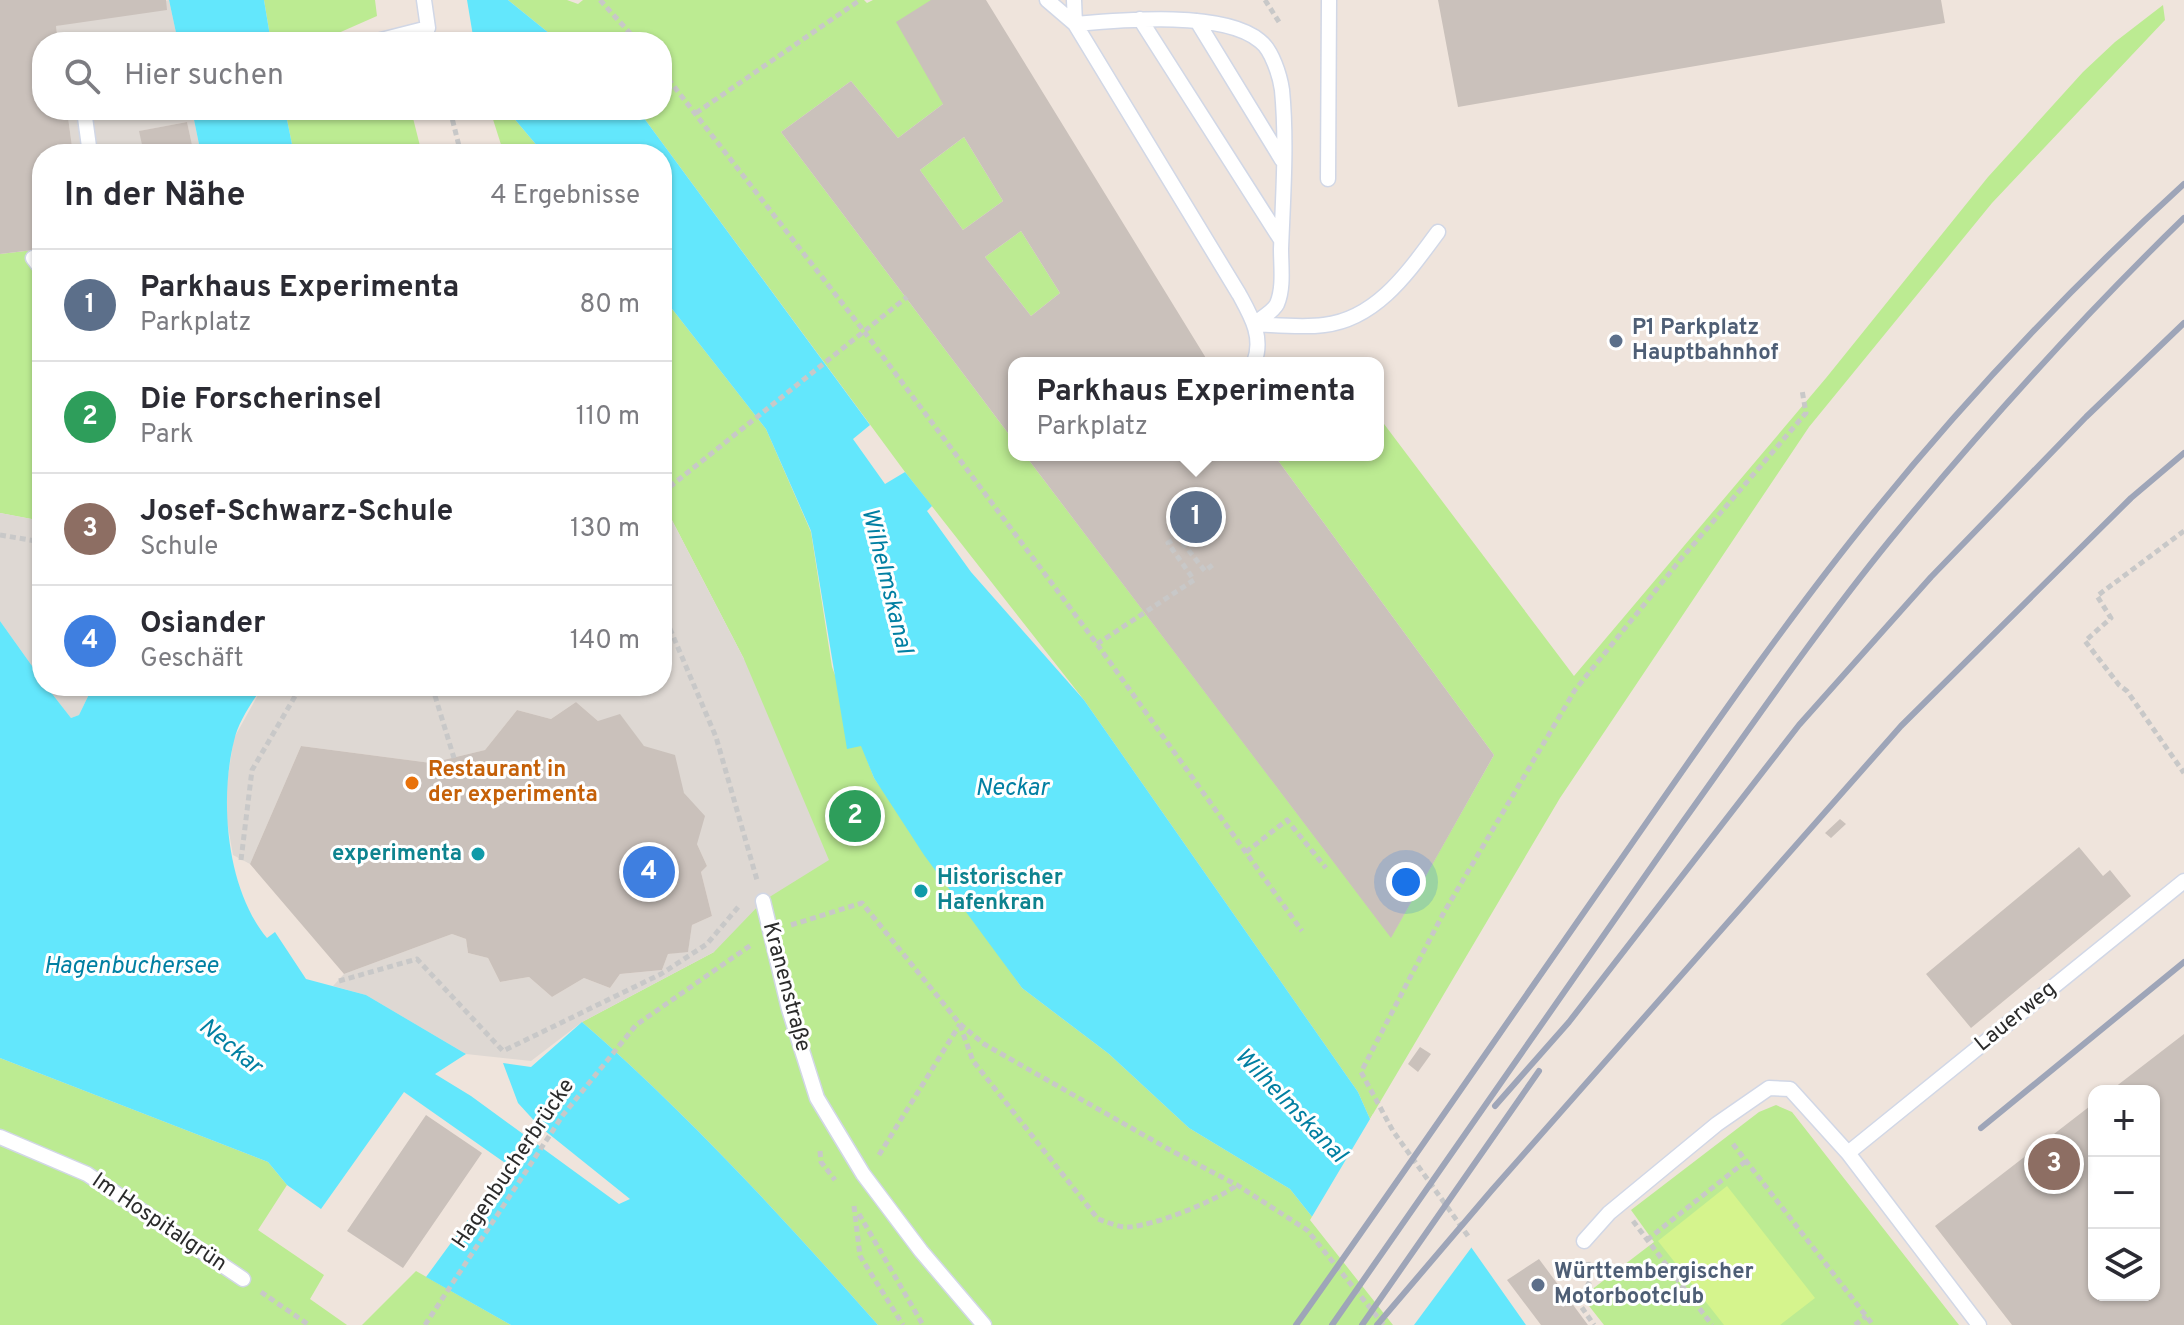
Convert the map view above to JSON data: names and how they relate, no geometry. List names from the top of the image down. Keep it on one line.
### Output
{"streets":{"lane":["Kranenstraße","Lauerweg","Im Hospitalgrün"],"path":["Hagenbucherbrücke"]},"crossings":[["Kranenstraße","Hagenbucherbrücke"]],"water":["Wilhelmskanal","Neckar","Hagenbuchersee"],"places":["P1 Parkplatz Hauptbahnhof","Restaurant in der experimenta","experimenta","Historischer Hafenkran","Württembergischer Motorbootclub"],"page":{"search":"Hier suchen","heading":["In der Nähe","4 Ergebnisse"],"list":[{"mark":"1","name":"Parkhaus Experimenta","note":"Parkplatz","value":"80 m"},{"mark":"2","name":"Die Forscherinsel","note":"Park","value":"110 m"},{"mark":"3","name":"Josef-Schwarz-Schule","note":"Schule","value":"130 m"},{"mark":"4","name":"Osiander","note":"Geschäft","value":"140 m"}],"popup":["Parkhaus Experimenta","Parkplatz"],"pins":["1","2","4","3"],"map_buttons":["+","−"]}}
